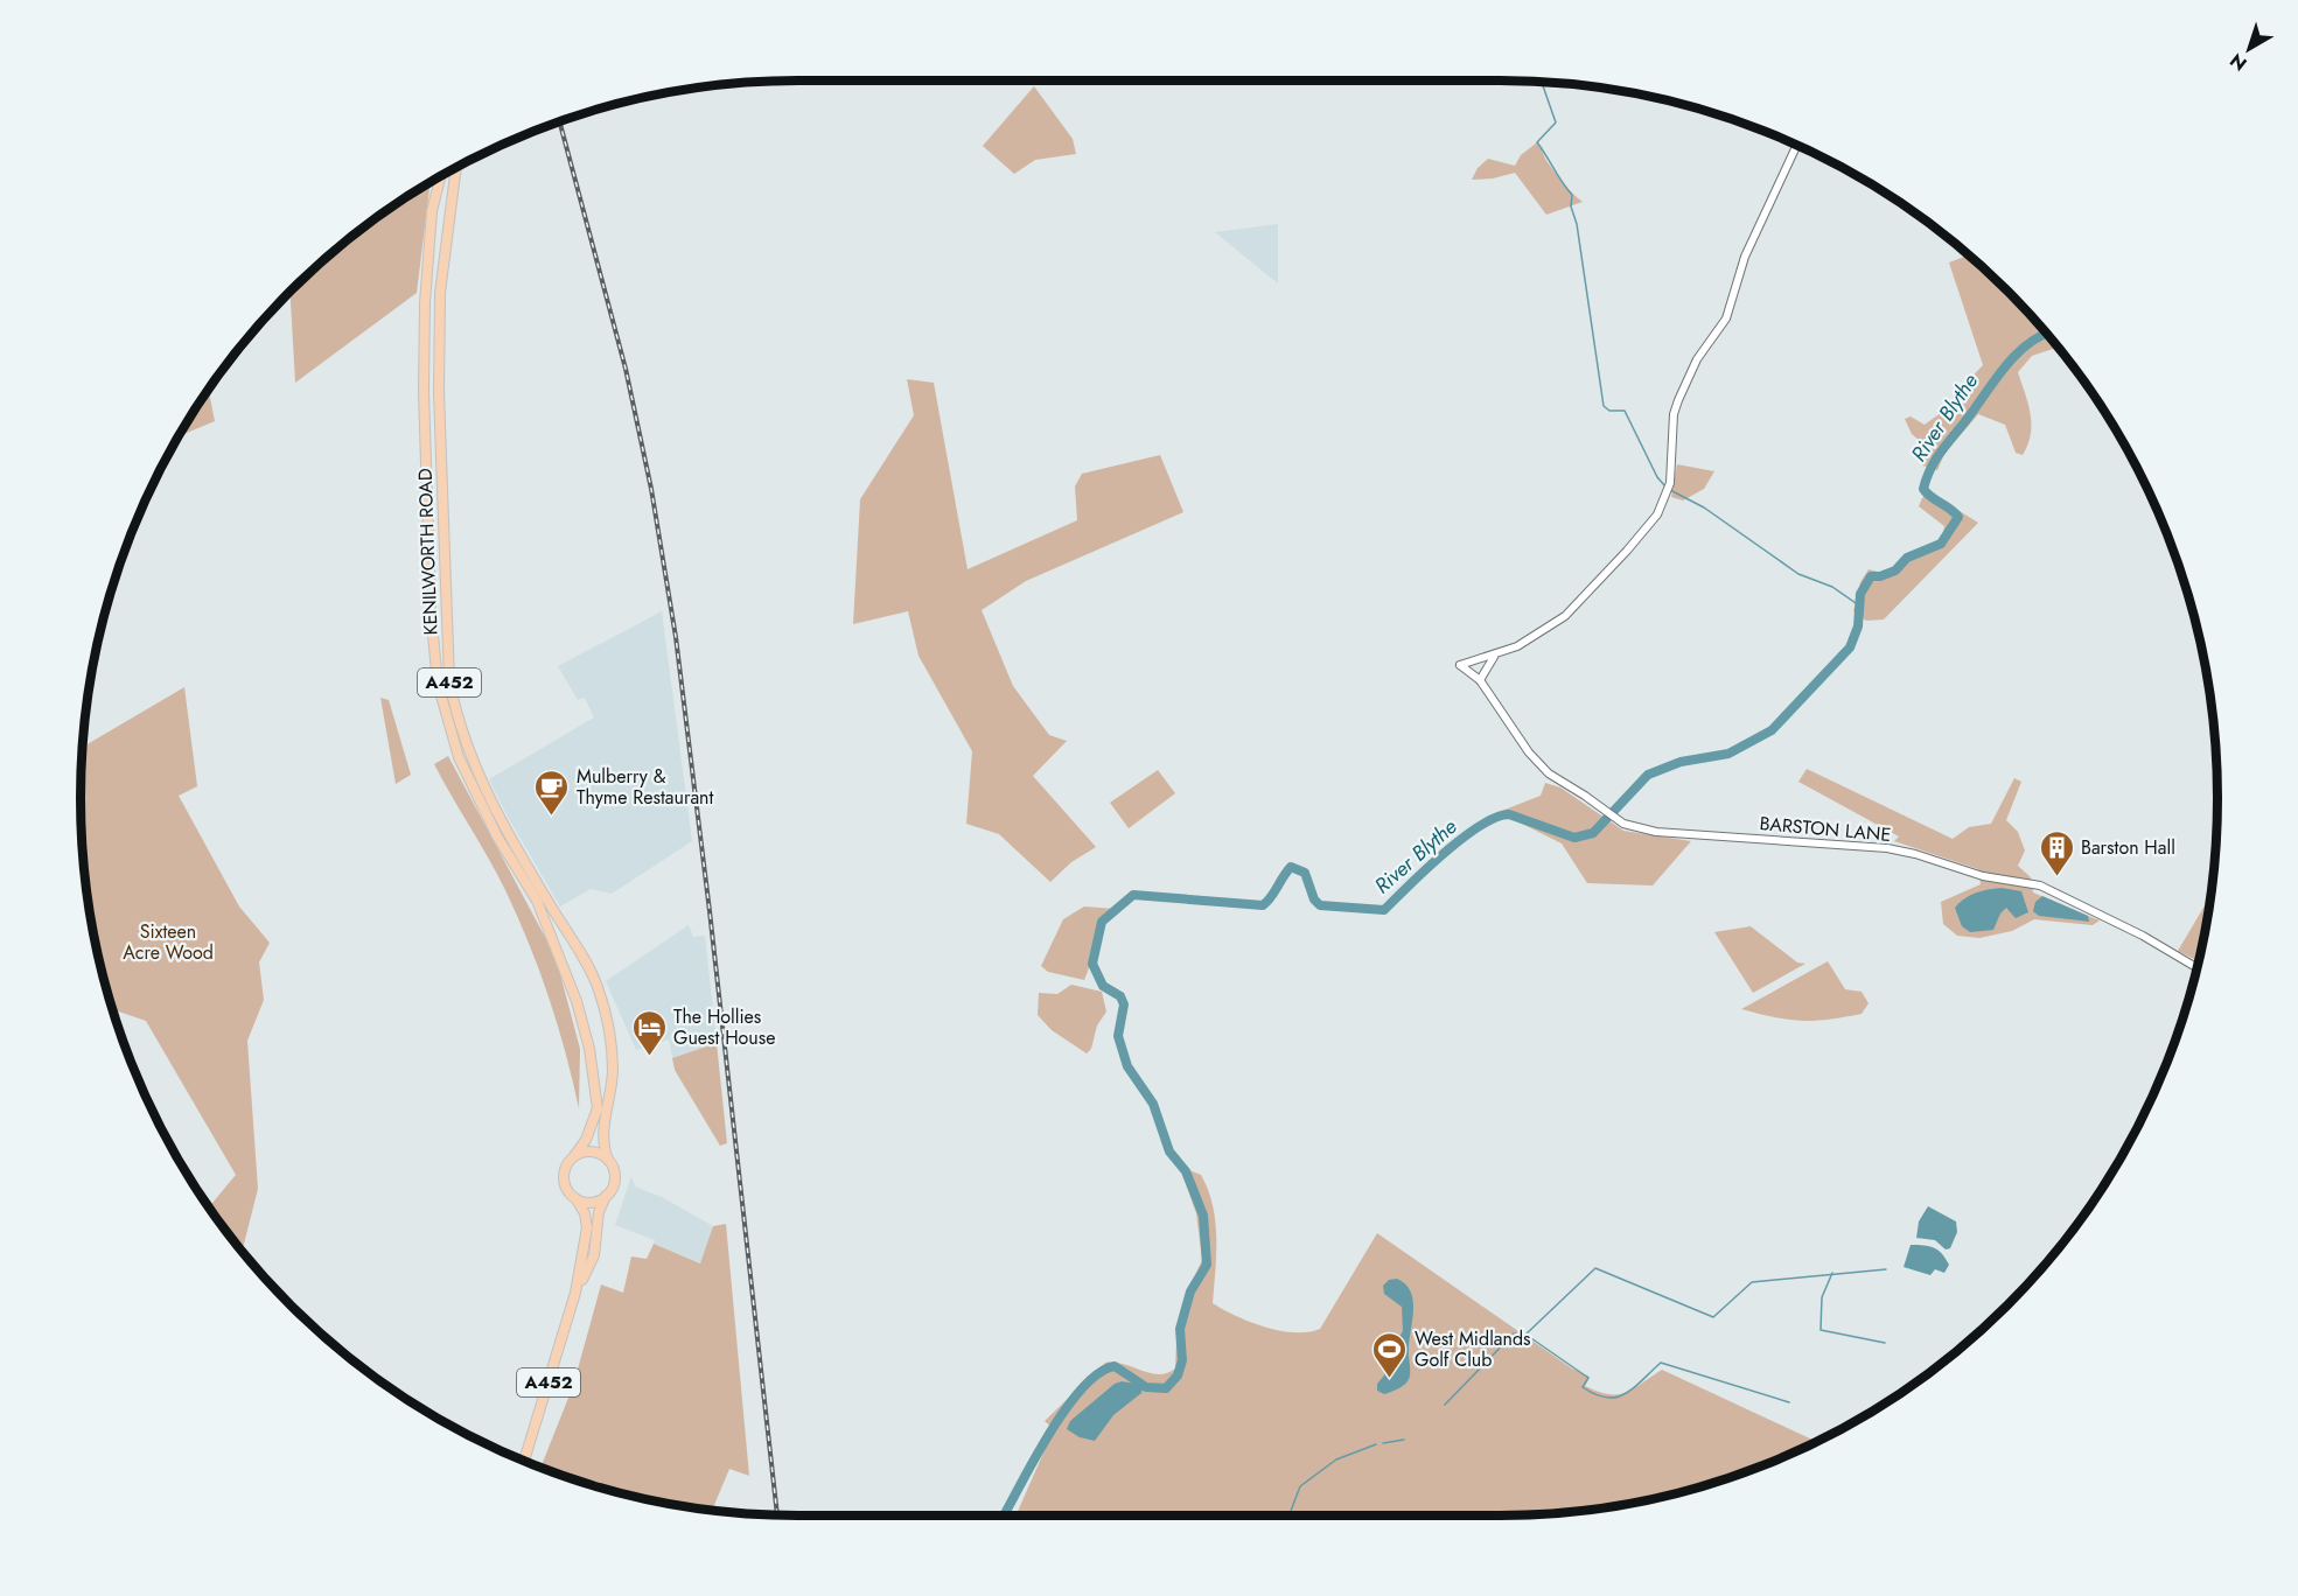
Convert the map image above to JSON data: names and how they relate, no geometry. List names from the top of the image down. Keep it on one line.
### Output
{"streets":{"highway":["KENILWORTH ROAD","A452"],"street":["BARSTON LANE"]},"crossings":[["KENILWORTH ROAD","A452"]],"water":["River Blythe"],"parks":["Sixteen Acre Wood"],"places":{"cafe":["Mulberry & Thyme Restaurant"],"building":["Barston Hall"],"hotel":["The Hollies Guest House"],"sports":["West Midlands Golf Club"]},"north":"bottom left"}
